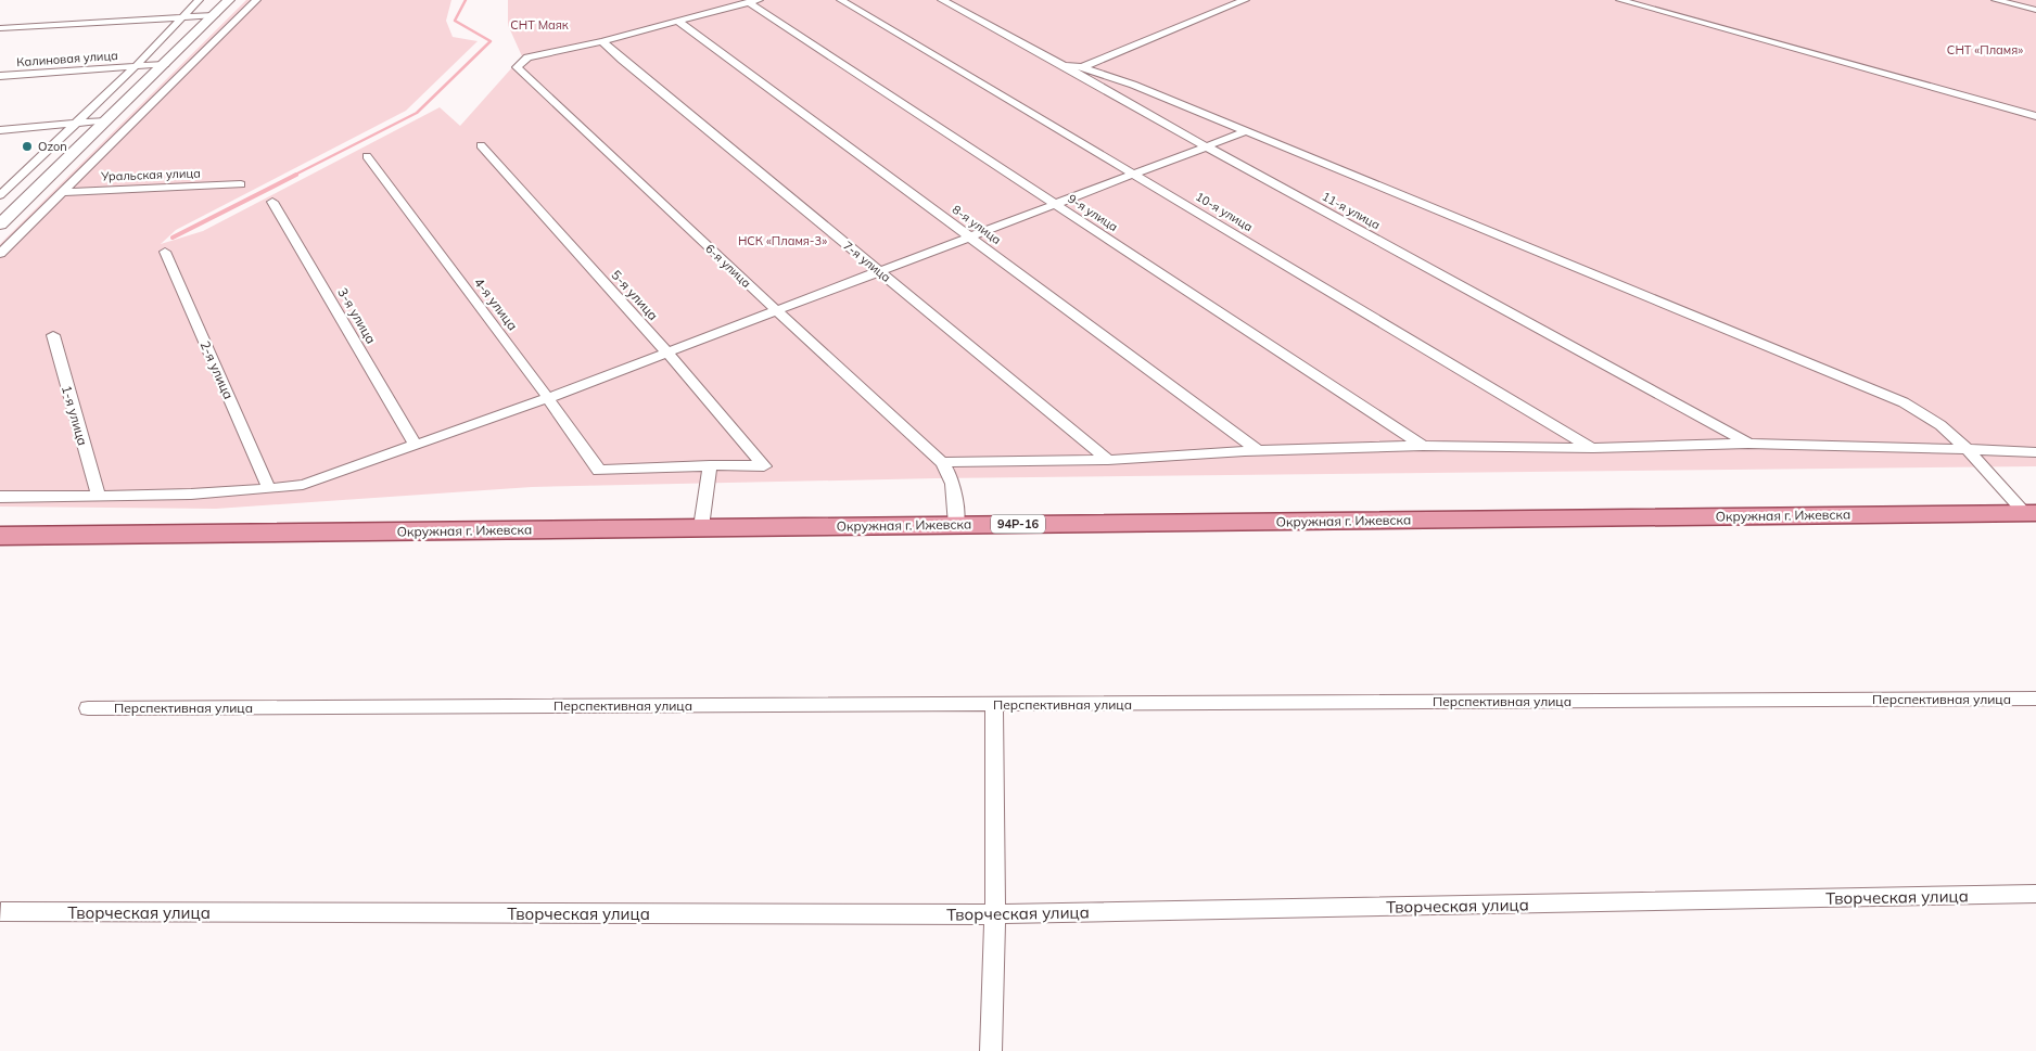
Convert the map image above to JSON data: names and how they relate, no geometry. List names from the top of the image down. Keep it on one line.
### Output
{"streets":{"main road":["Окружная г. Ижевска","94Р-16"],"street":["Калиновая улица","Уральская улица","11-я улица","10-я улица","9-я улица","8-я улица","7-я улица","6-я улица","5-я улица","4-я улица","3-я улица","2-я улица","1-я улица","Перспективная улица","Творческая улица"]},"crossings":[["5-я улица","4-я улица"]],"parks":["СНТ Маяк","СНТ «Пламя»","НСК «Пламя-3»"],"places":["Ozon"]}
